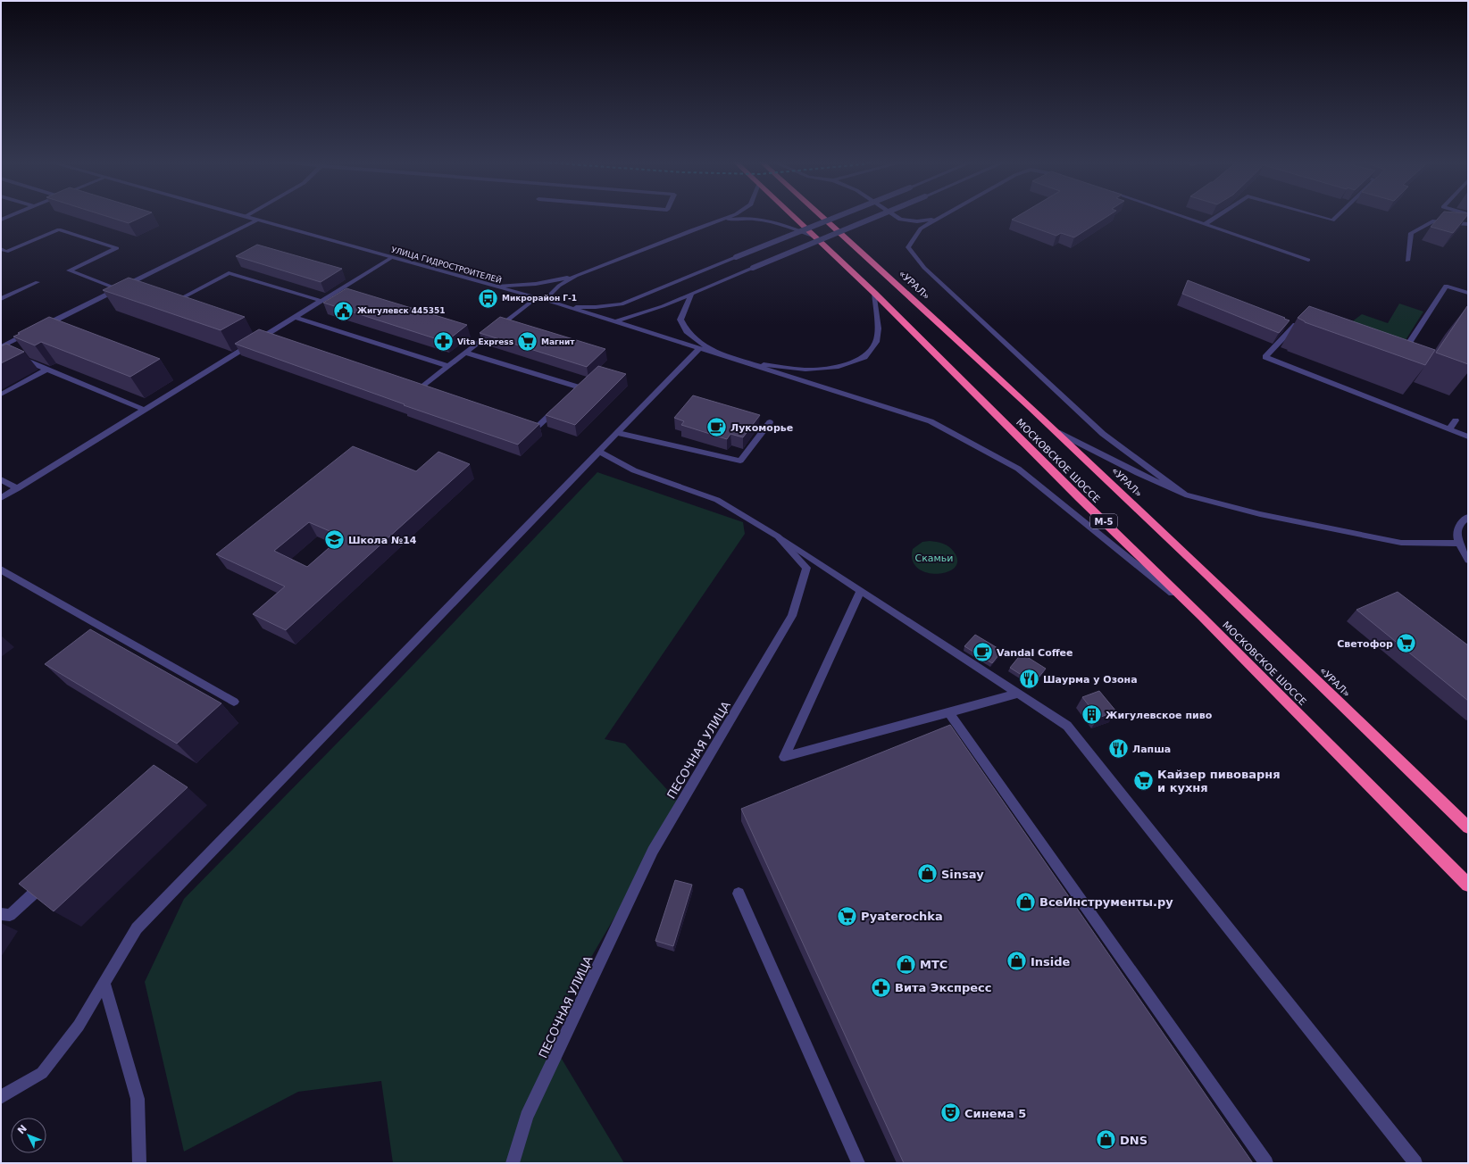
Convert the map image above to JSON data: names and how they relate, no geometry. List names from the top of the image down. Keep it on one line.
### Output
{"streets":{"highway":["«УРАЛ»","МОСКОВСКОЕ ШОССЕ","М-5"],"street":["УЛИЦА ГИДРОСТРОИТЕЛЕЙ","ПЕСОЧНАЯ УЛИЦА"]},"parks":["Скамьи"],"places":{"bus stop":["Микрорайон Г-1"],"public building":["Жигулевск 445351"],"pharmacy":["Vita Express","Вита Экспресс"],"supermarket":["Магнит","Светофор","Кайзер пивоварня и кухня","Pyaterochka"],"cafe":["Лукоморье","Vandal Coffee"],"school or university":["Школа №14"],"restaurant":["Шаурма у Озона","Лапша"],"building":["Жигулевское пиво"],"shop":["Sinsay","ВсеИнструменты.ру","Inside","МТС","DNS"],"theatre":["Синема 5"]},"north":"top left"}
